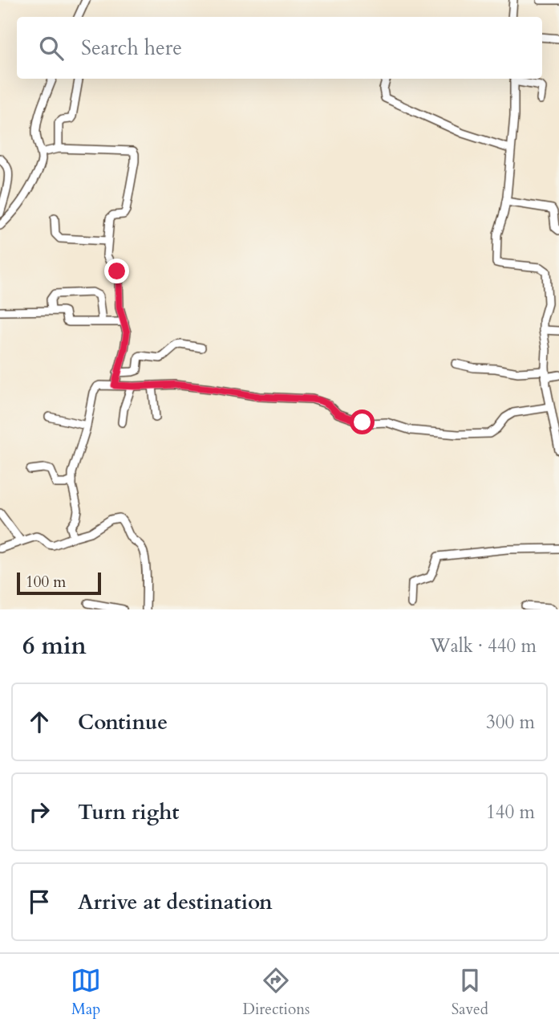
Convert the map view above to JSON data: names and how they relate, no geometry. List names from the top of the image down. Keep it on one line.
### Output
{"scale_bar":"100 m","page":{"search":"Search here","scale":"100 m","heading":["6 min","Walk · 440 m"],"list":[["Continue","300 m"],["Turn right","140 m"],"Arrive at destination"],"nav":["Map","Directions","Saved"]}}
